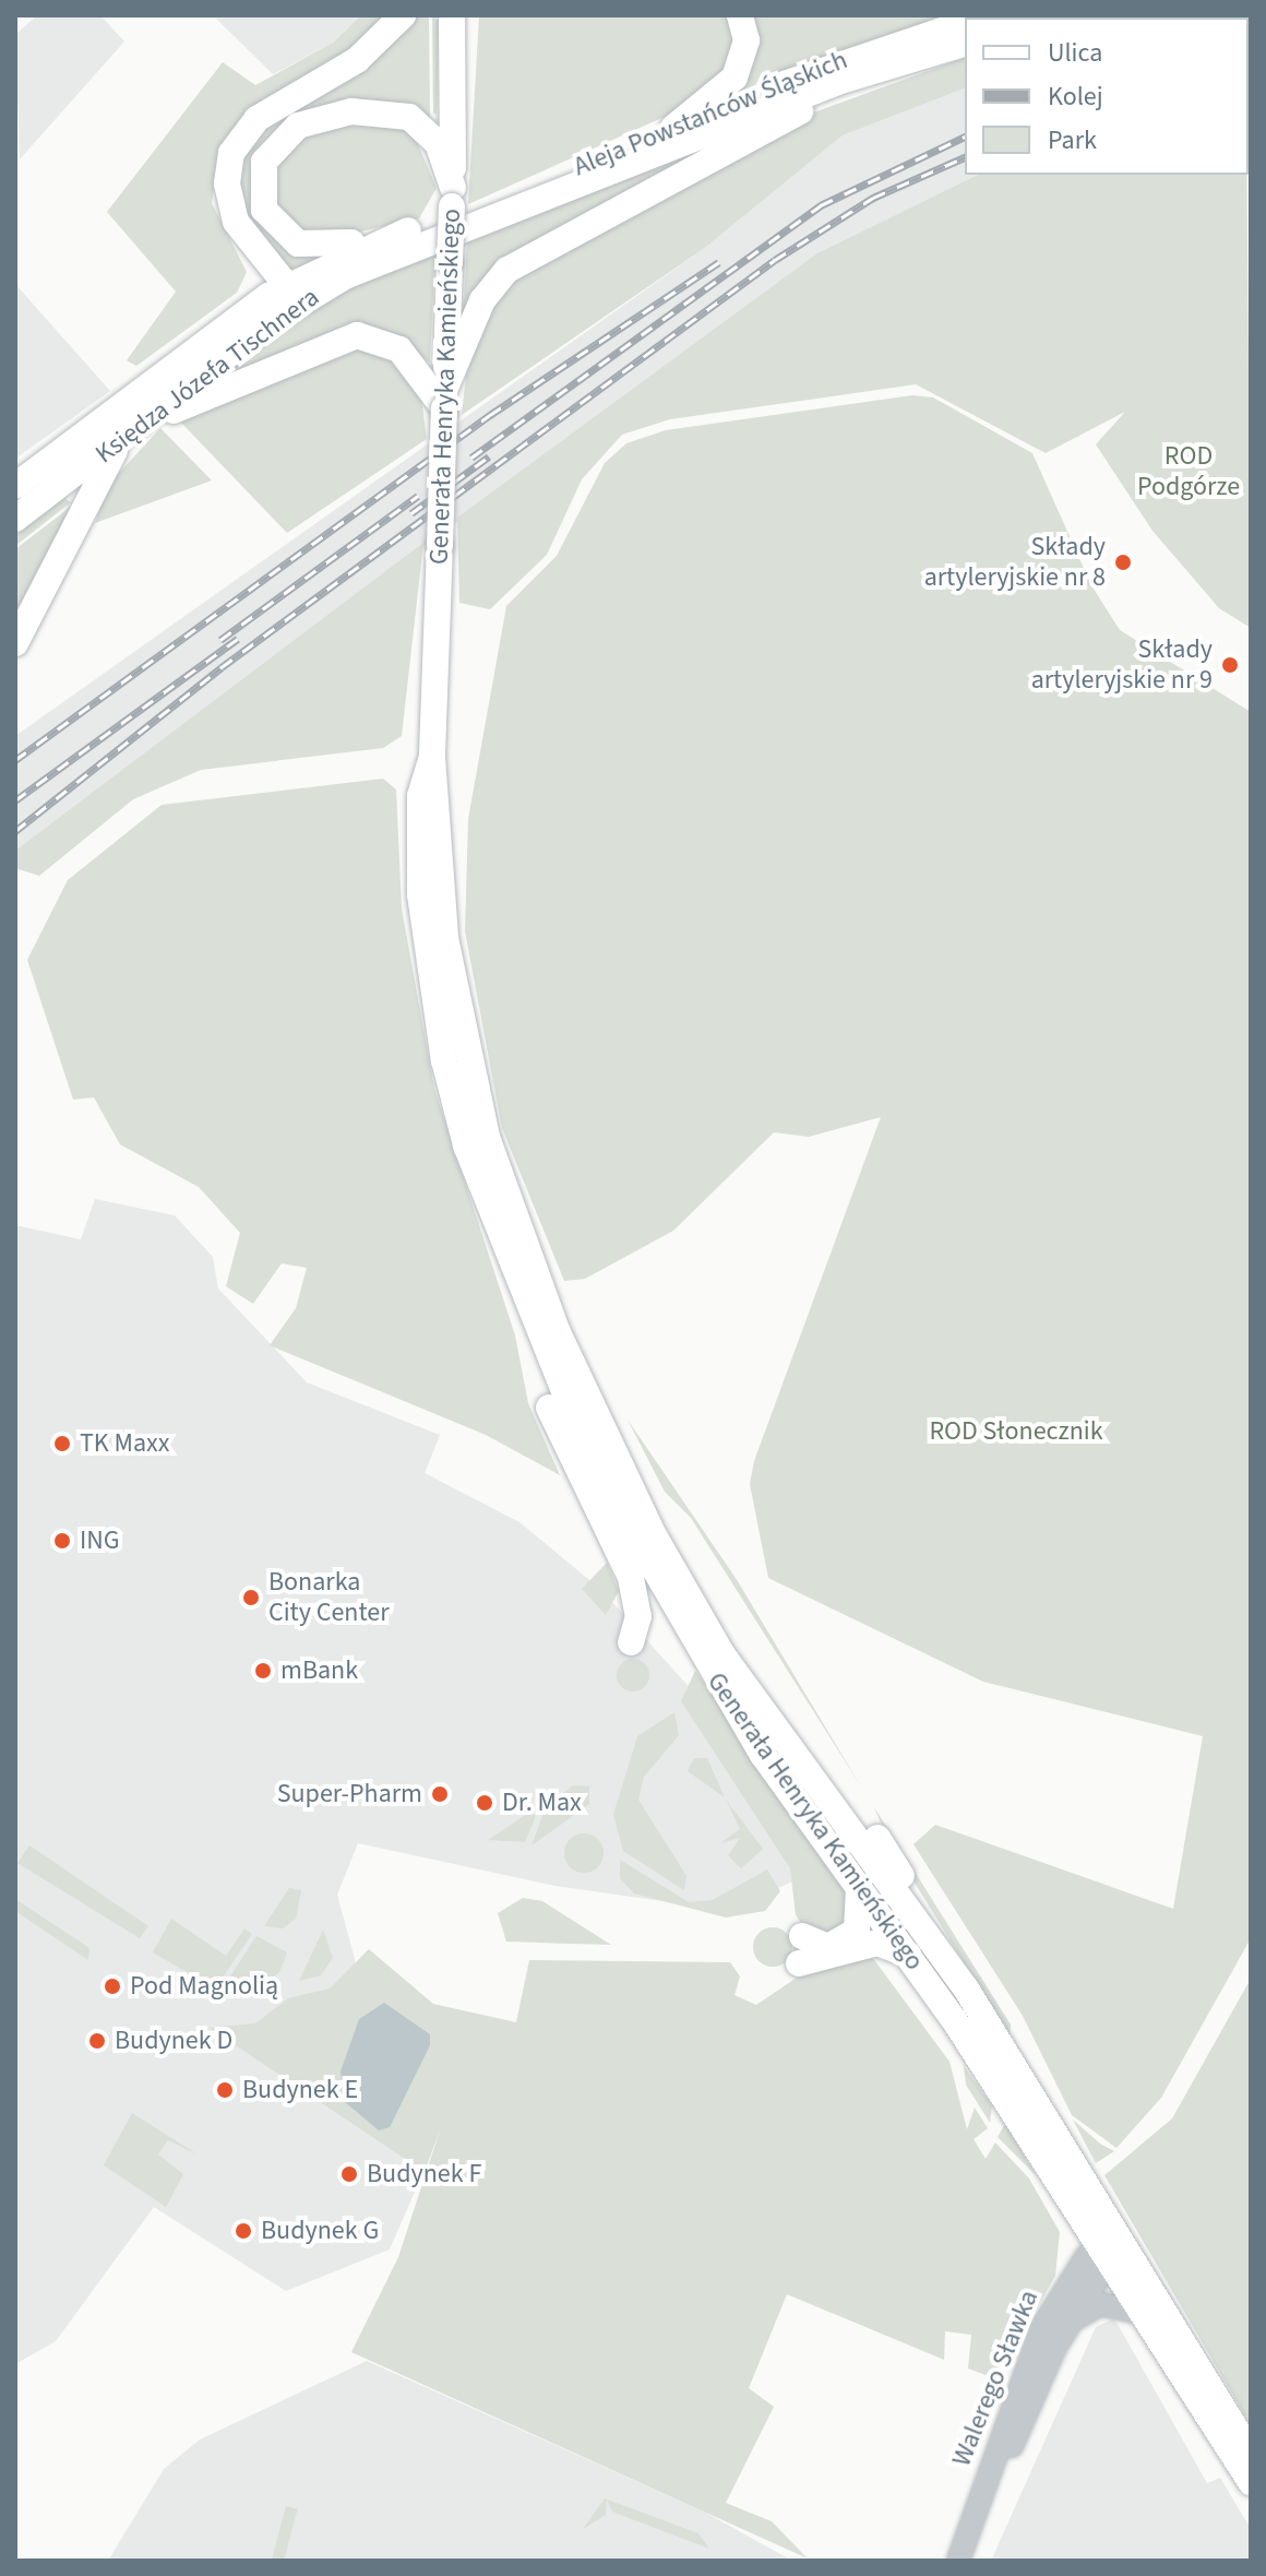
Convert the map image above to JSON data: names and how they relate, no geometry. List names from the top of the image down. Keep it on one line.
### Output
{"streets":{"main road":["Aleja Powstańców Śląskich","Księdza Józefa Tischnera","Generała Henryka Kamieńskiego"],"street":["Walerego Sławka"]},"crossings":[["Aleja Powstańców Śląskich","Księdza Józefa Tischnera"],["Aleja Powstańców Śląskich","Generała Henryka Kamieńskiego"],["Księdza Józefa Tischnera","Generała Henryka Kamieńskiego"],["Generała Henryka Kamieńskiego","Walerego Sławka"]],"parks":["ROD Podgórze","ROD Słonecznik"],"places":["Składy artyleryjskie nr 8","Składy artyleryjskie nr 9","TK Maxx","ING","Bonarka City Center","mBank","Super-Pharm","Dr. Max","Pod Magnolią","Budynek D","Budynek E","Budynek F","Budynek G"],"legend":["Ulica","Kolej","Park"]}
